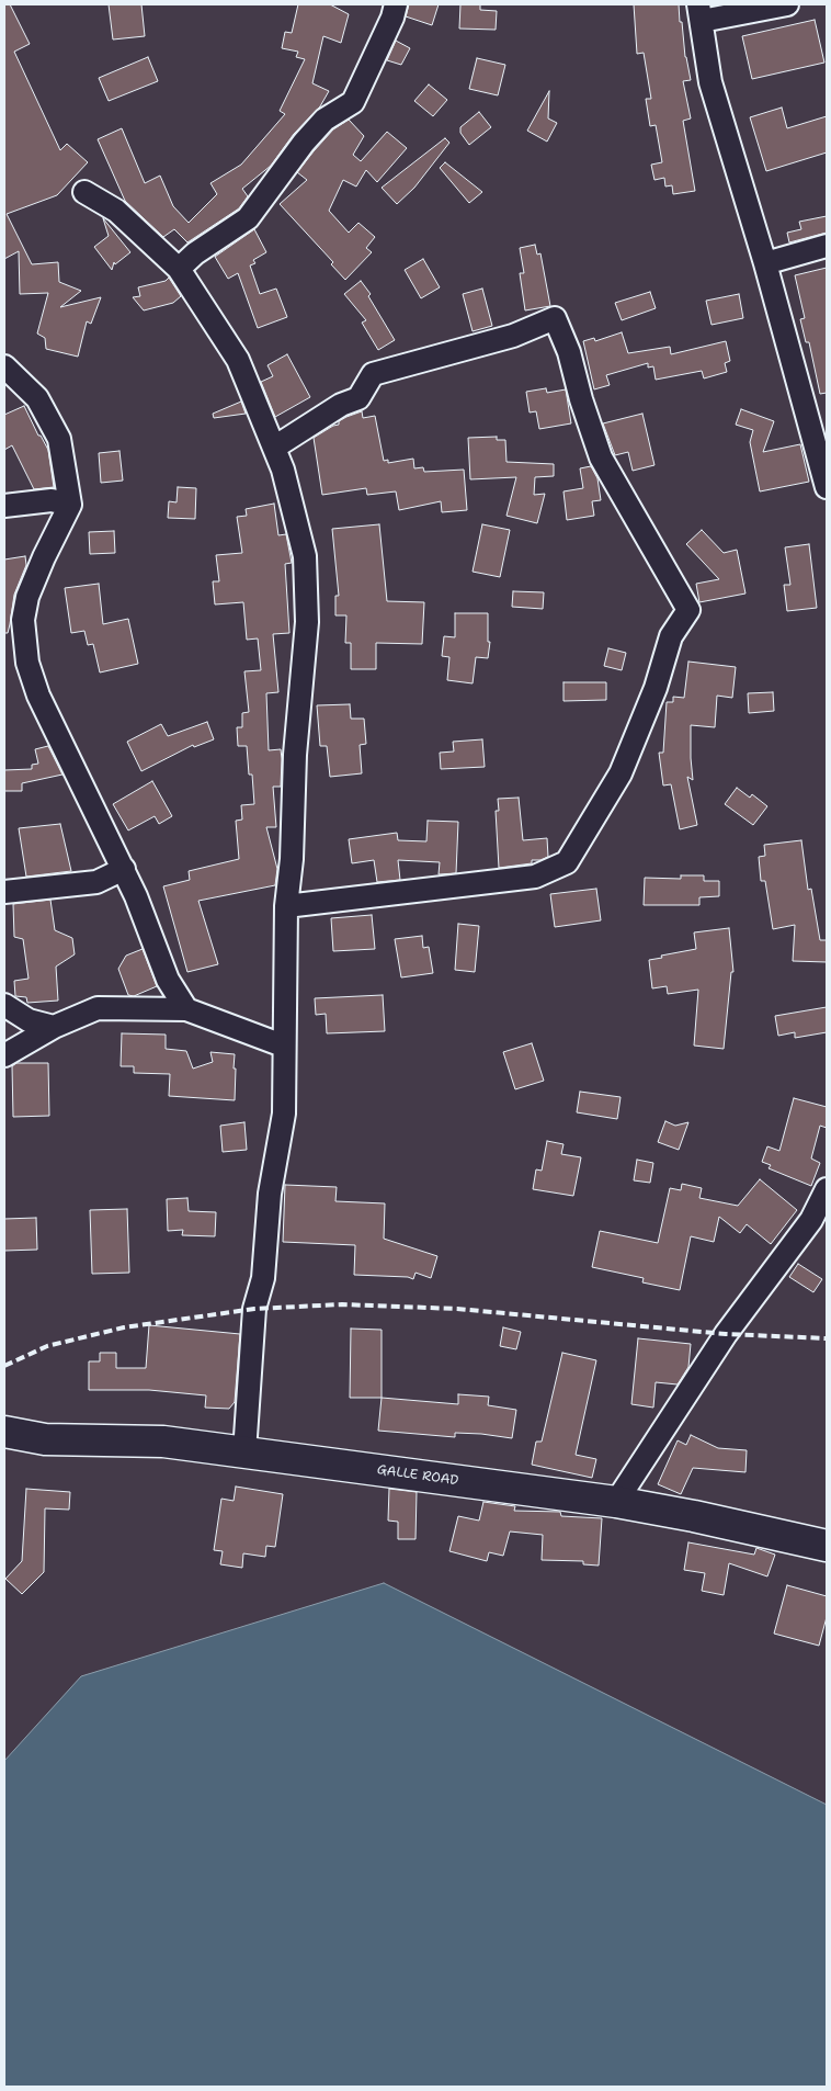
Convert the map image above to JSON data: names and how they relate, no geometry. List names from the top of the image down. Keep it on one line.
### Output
{"streets":{"highway":["GALLE ROAD"]}}
